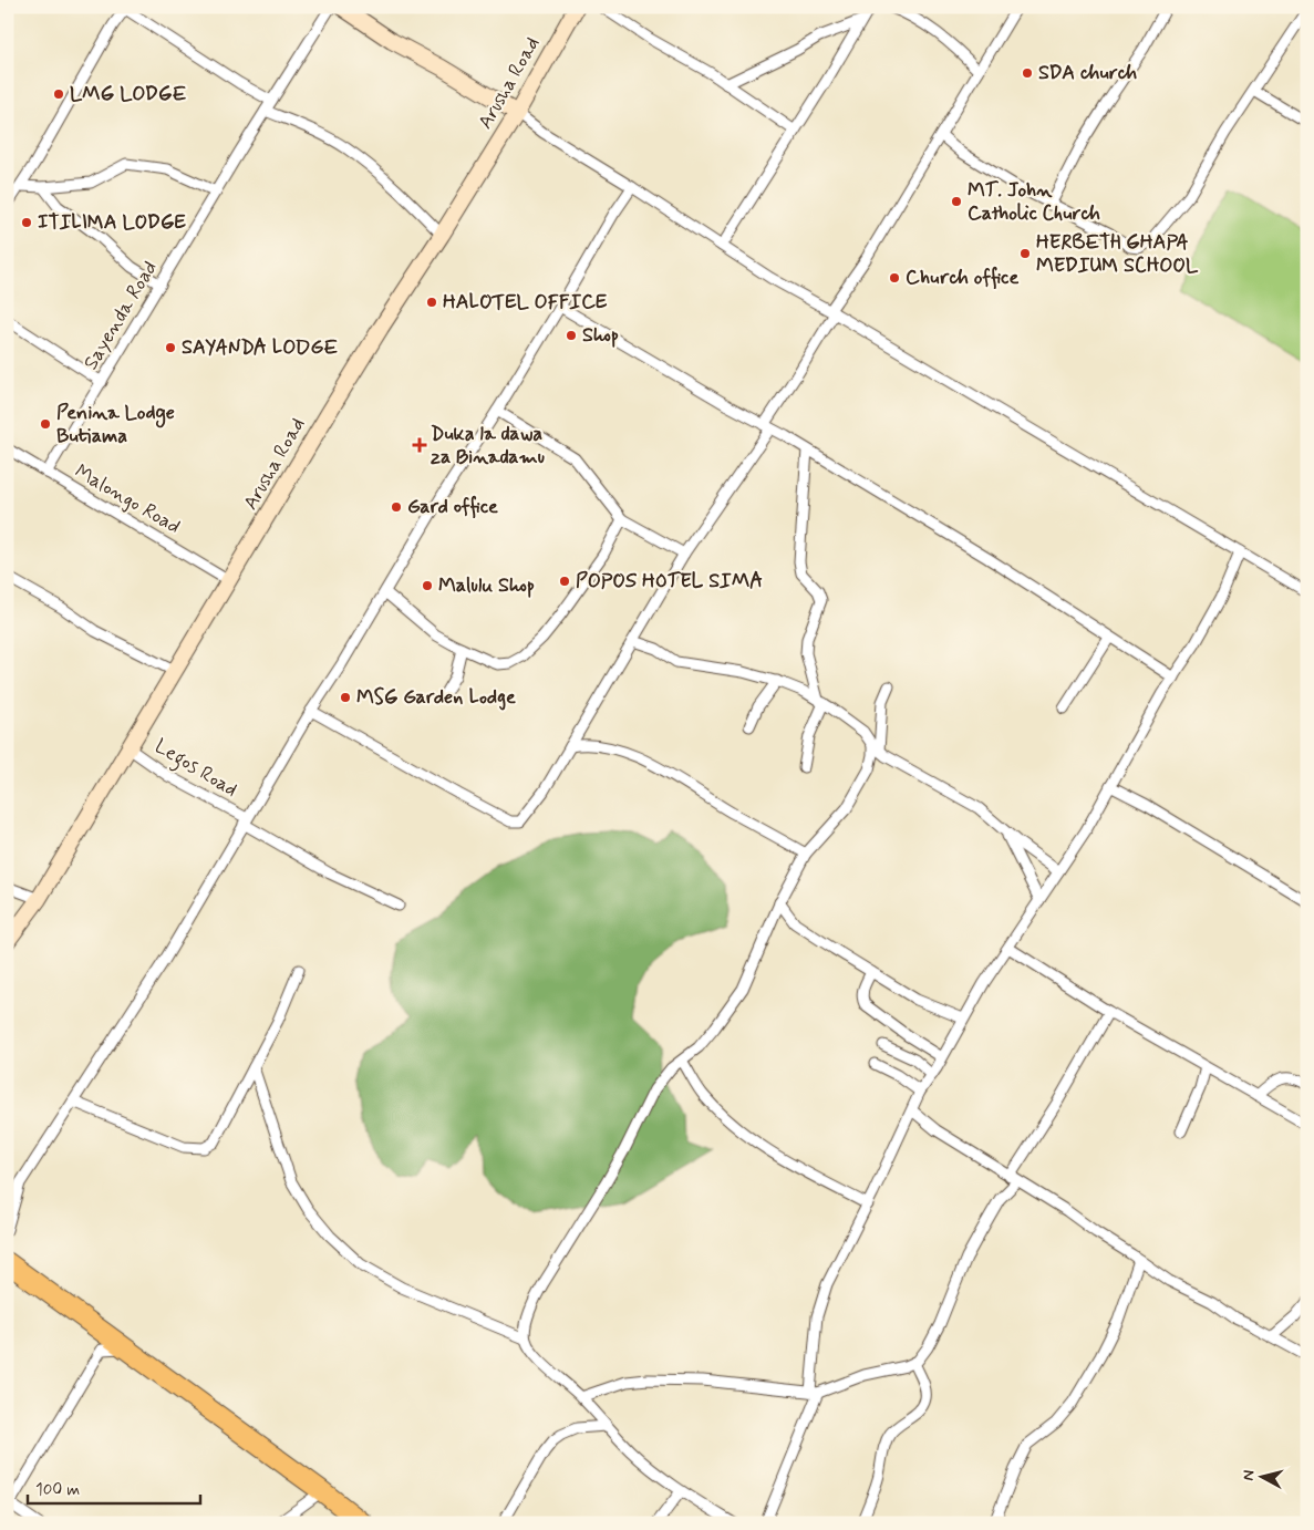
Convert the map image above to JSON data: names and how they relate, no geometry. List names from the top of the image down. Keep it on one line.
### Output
{"streets":{"main road":["Arusha Road"],"street":["Sayenda Road","Malongo Road","Legos Road"]},"crossings":[["Arusha Road","Malongo Road"],["Arusha Road","Legos Road"],["Sayenda Road","Malongo Road"]],"places":{"other":["SDA church","LMG LODGE","MT. John Catholic Church","ITILIMA LODGE","HERBETH GHAPA MEDIUM SCHOOL","Church office","HALOTEL OFFICE","Shop","SAYANDA LODGE","Penina Lodge Butiama","Gard office","POPOS HOTEL SIMA","Malulu Shop","MSG Garden Lodge"],"health":["Duka la dawa za Binadamu"]},"scale_bar":"100 m","north":"left"}
